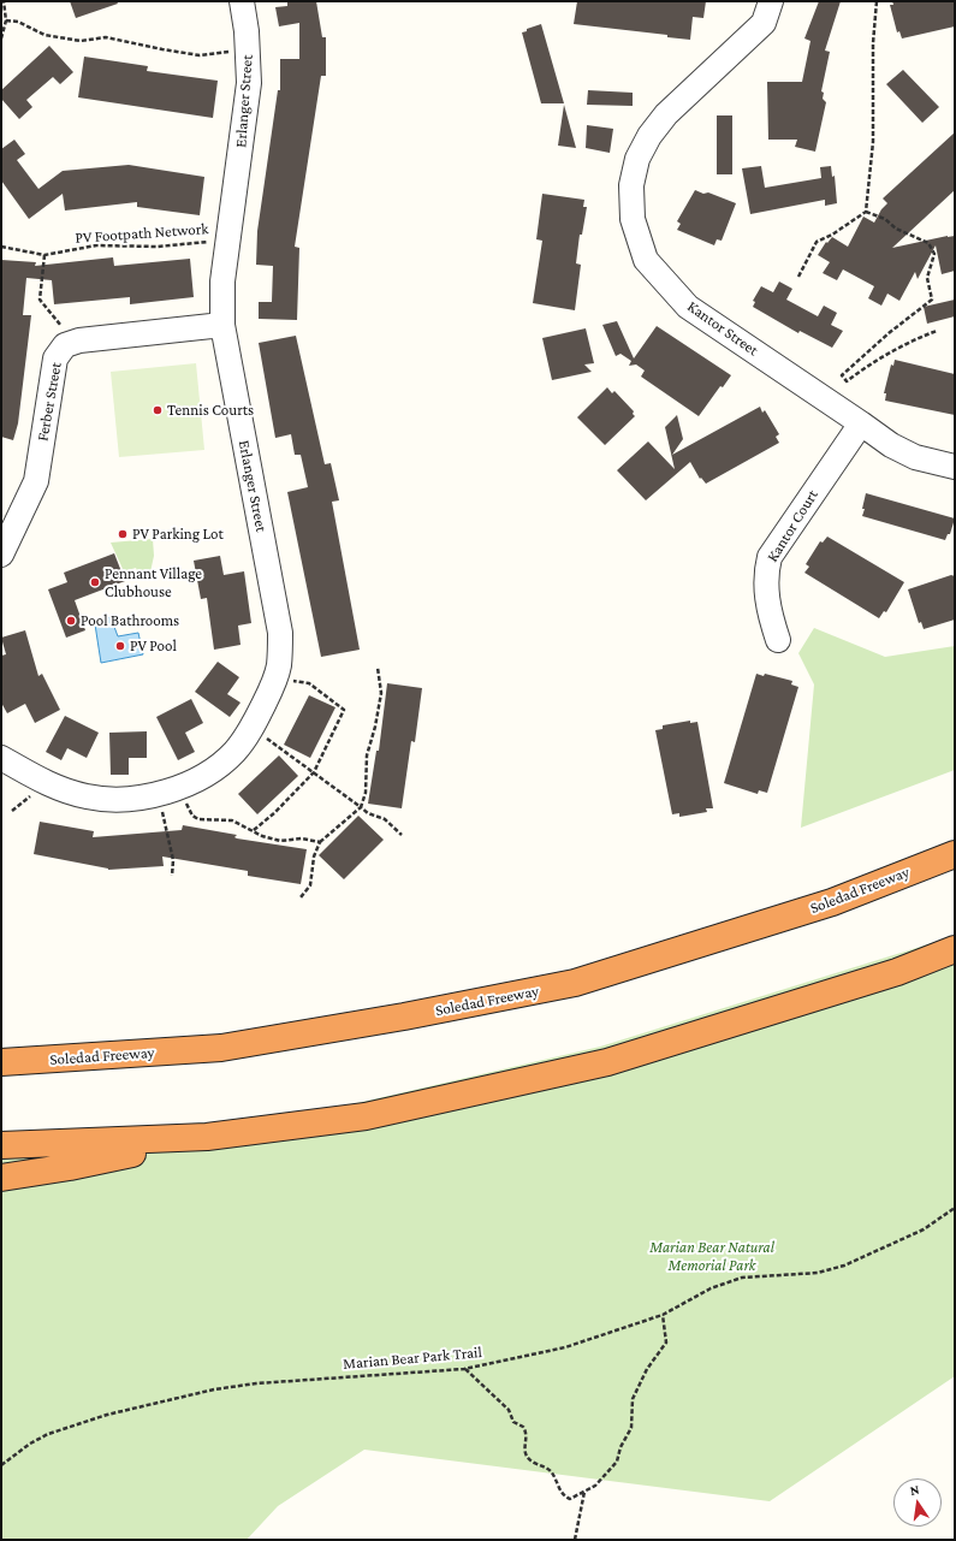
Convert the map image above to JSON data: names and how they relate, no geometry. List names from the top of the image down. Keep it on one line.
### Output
{"streets":{"highway":["Soledad Freeway"],"street":["Erlanger Street","Kantor Street","Ferber Street","Kantor Court"],"path":["PV Footpath Network","Marian Bear Park Trail"]},"crossings":[["Erlanger Street","PV Footpath Network"],["Kantor Street","Kantor Court"]],"parks":["Marian Bear Natural Memorial Park"],"places":["Tennis Courts","PV Parking Lot","Pennant Village Clubhouse","Pool Bathrooms","PV Pool"],"north":"top"}
